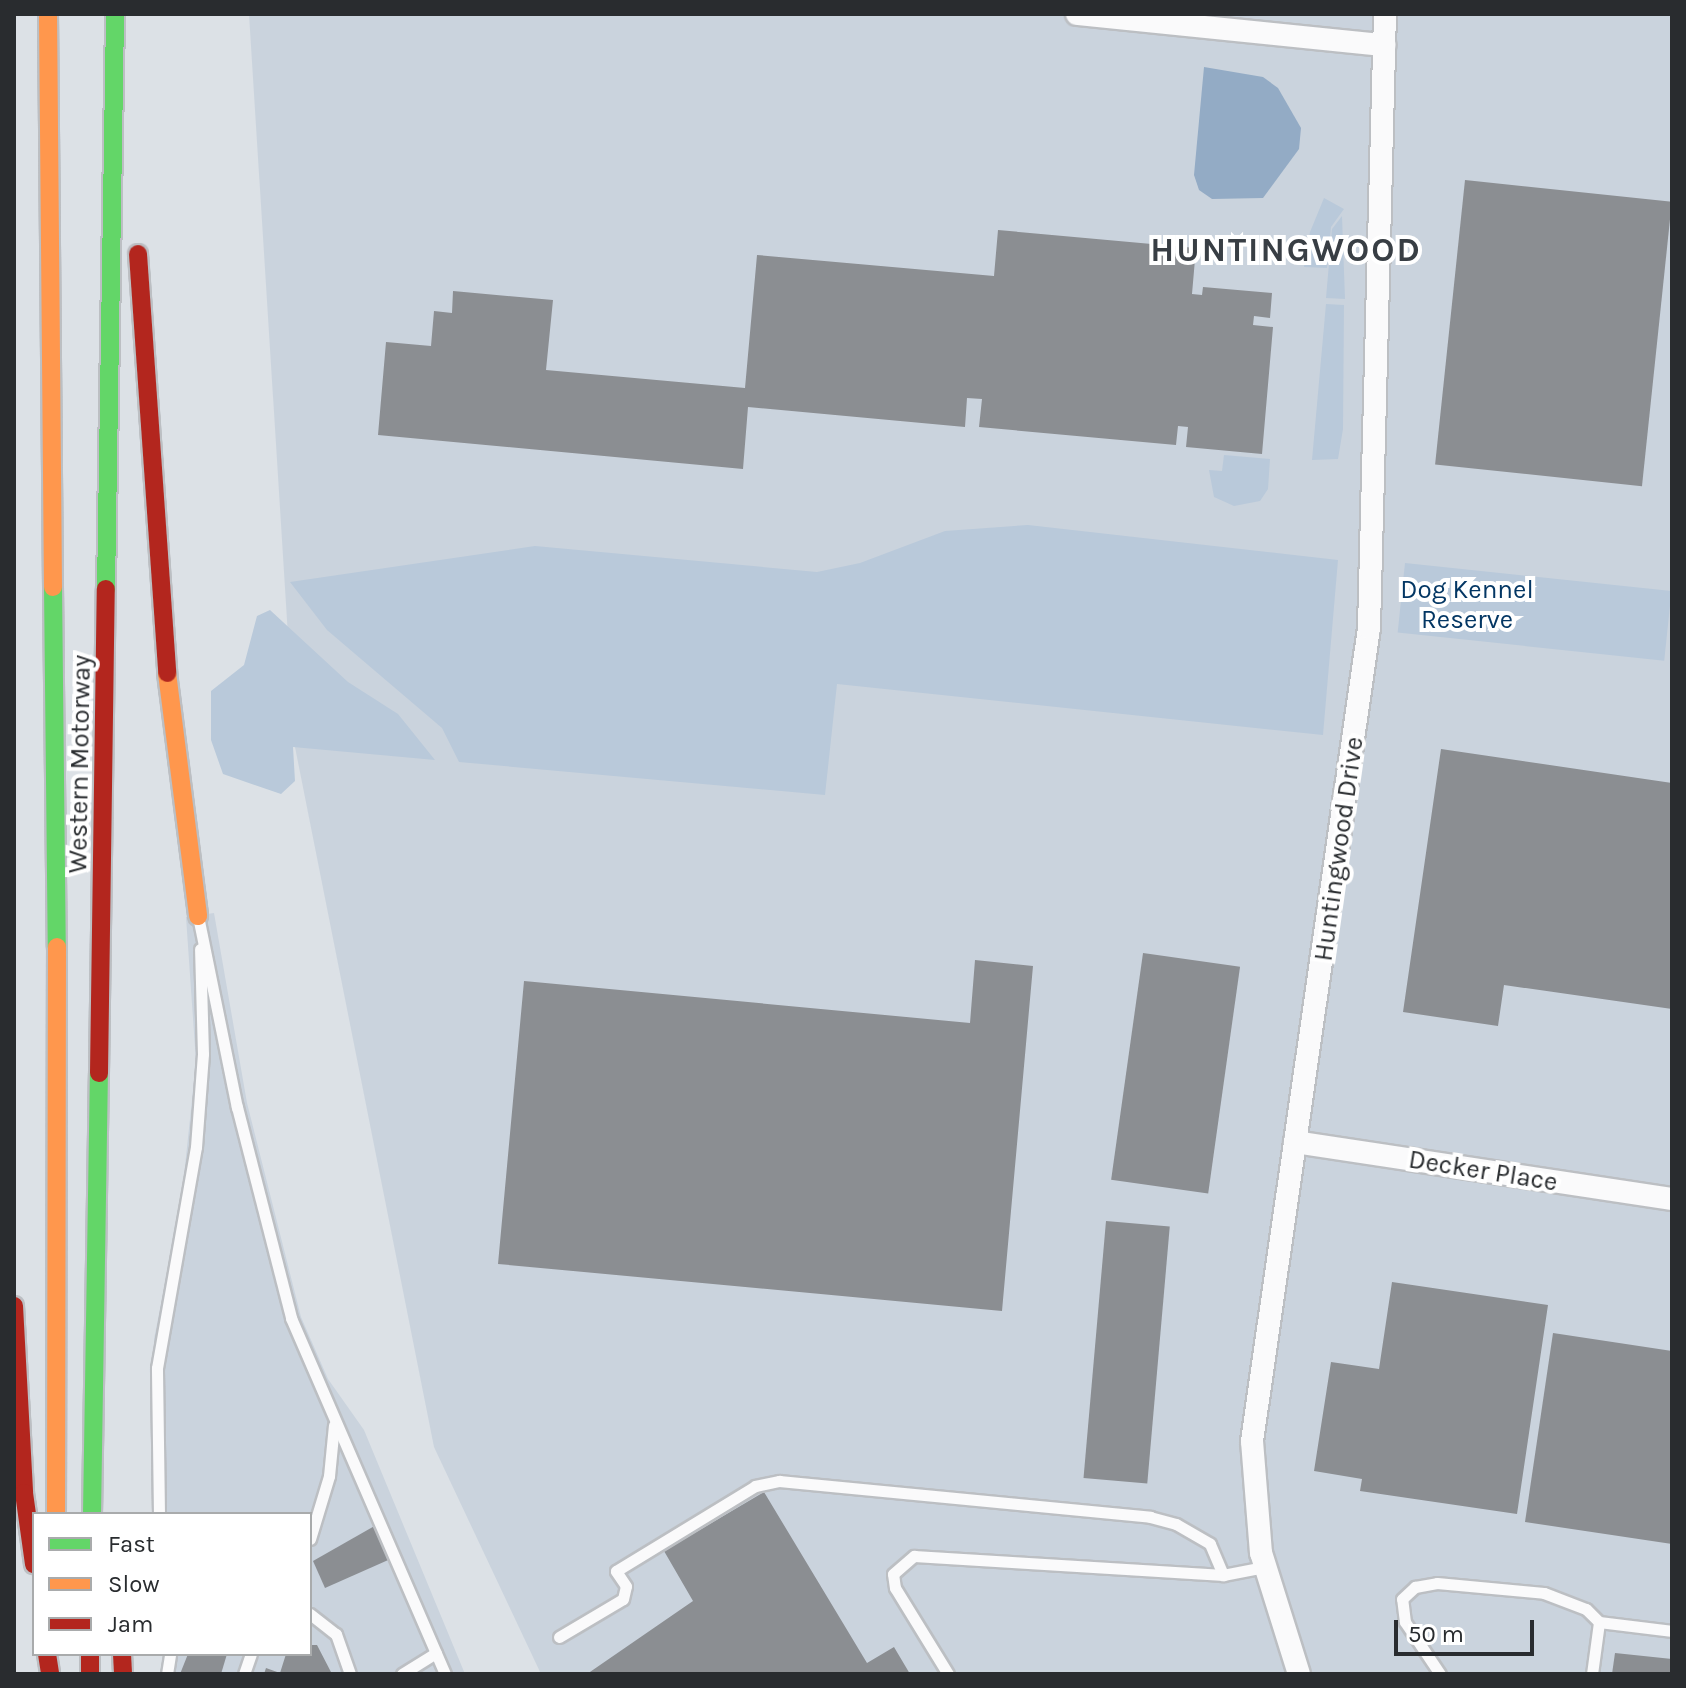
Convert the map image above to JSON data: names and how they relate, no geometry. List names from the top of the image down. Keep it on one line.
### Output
{"streets":{"highway":["Western Motorway"],"street":["Huntingwood Drive","Decker Place"]},"crossings":[["Huntingwood Drive","Decker Place"]],"districts":["HUNTINGWOOD"],"parks":["Dog Kennel Reserve"],"legend":["Fast","Slow","Jam"],"scale_bar":"50 m"}
